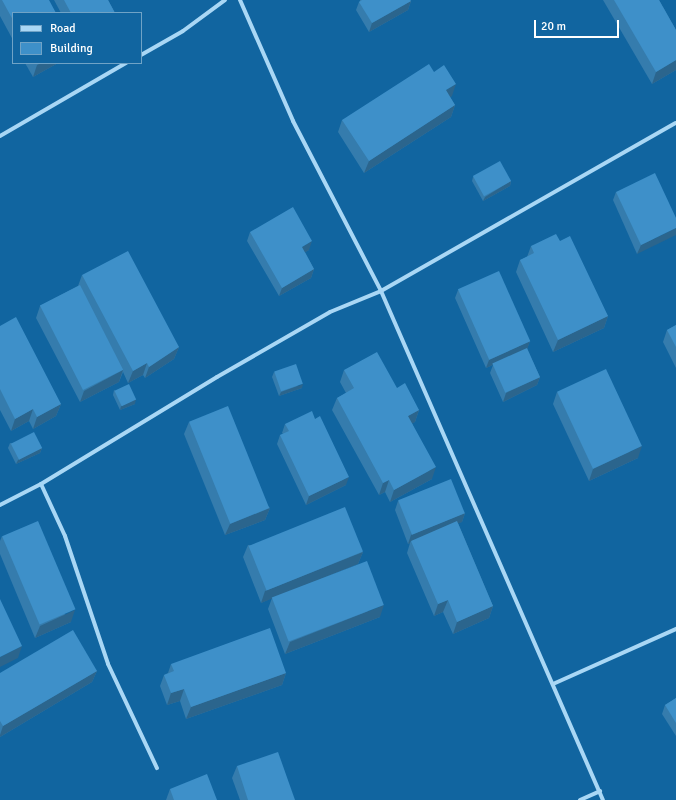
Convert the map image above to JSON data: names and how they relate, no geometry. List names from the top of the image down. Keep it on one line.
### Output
{"legend":["Road","Building"],"scale_bar":"20 m"}
